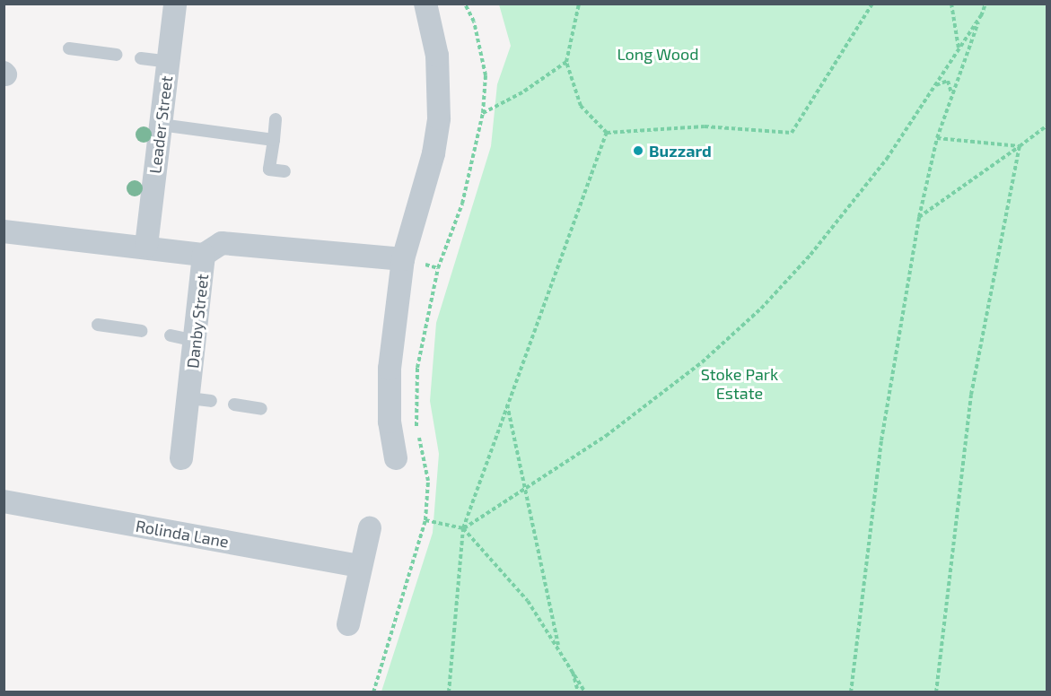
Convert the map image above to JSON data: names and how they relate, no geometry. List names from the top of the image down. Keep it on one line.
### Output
{"streets":{"street":["Leader Street","Danby Street","Rolinda Lane"]},"crossings":[["Leader Street","Danby Street"]],"parks":["Long Wood","Stoke Park Estate"],"places":["Buzzard"]}
